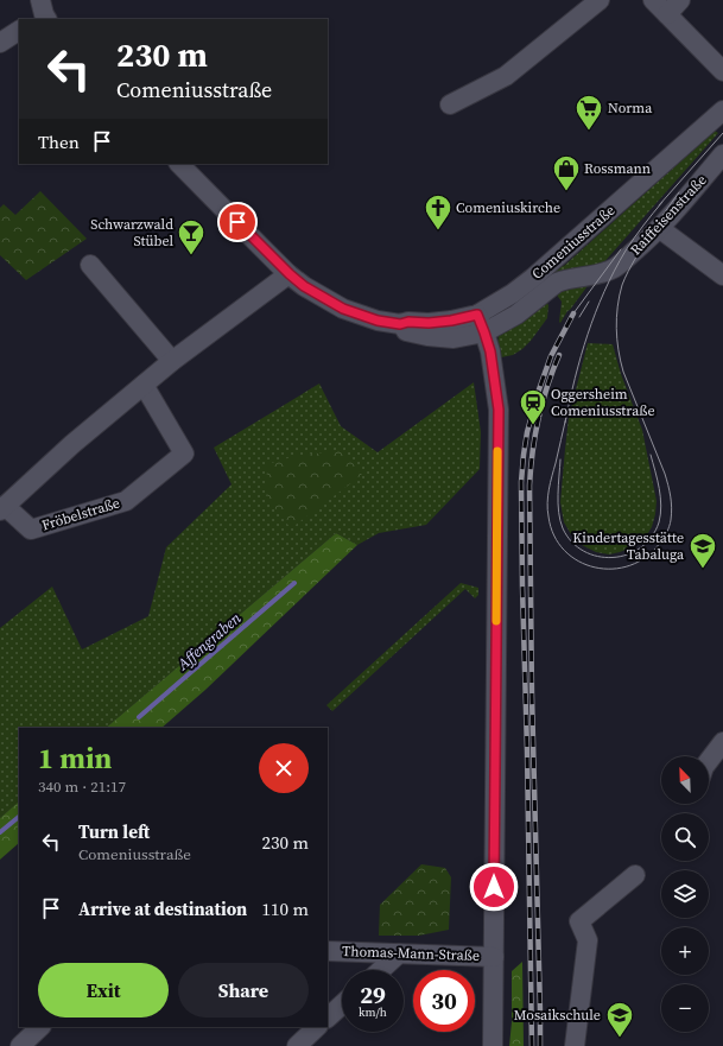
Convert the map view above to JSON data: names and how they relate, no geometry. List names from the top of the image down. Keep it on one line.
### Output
{"streets":{"street":["Raiffeisenstraße","Comeniusstraße","Fröbelstraße","Thomas-Mann-Straße"]},"crossings":[["Raiffeisenstraße","Comeniusstraße"],["Comeniusstraße","Fröbelstraße"]],"water":["Affengraben"],"places":{"supermarket":["Norma"],"shop":["Rossmann"],"church":["Comeniuskirche"],"bar":["Schwarzwald Stübel"],"station":["Oggersheim Comeniusstraße"],"school or university":["Kindertagesstätte Tabaluga","Mosaikschule"]},"north":"top left","page":{"turn":["230 m","Comeniusstraße"],"then":"Then","heading":["1 min","340 m · 21:17"],"map_buttons":["+","−"],"list":[{"name":"Turn left","note":"Comeniusstraße","value":"230 m"},{"name":"Arrive at destination","value":"110 m"}],"buttons":["Exit","Share"],"speed":"29 km/h","limit":"30"}}
